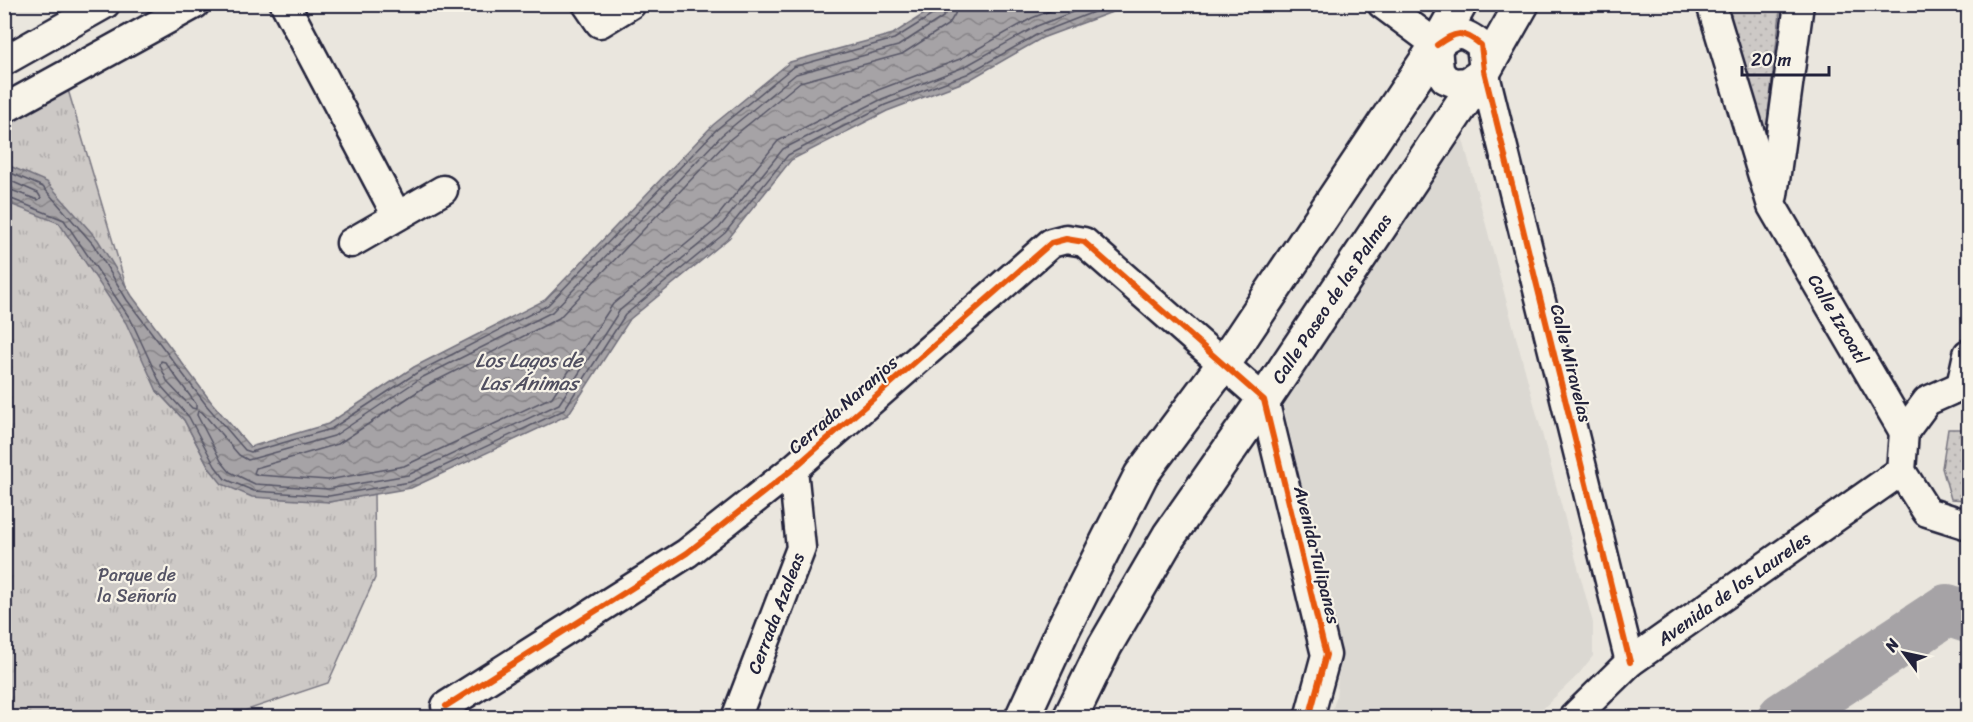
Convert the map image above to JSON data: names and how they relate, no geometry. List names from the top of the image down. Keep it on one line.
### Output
{"streets":{"main road":["Calle Paseo de las Palmas"],"street":["Calle Izcoatl","Calle Miravelas","Cerrada Naranjos","Avenida Tulipanes","Avenida de los Laureles","Cerrada Azaleas"]},"crossings":[["Calle Paseo de las Palmas","Calle Miravelas"],["Calle Paseo de las Palmas","Cerrada Naranjos"],["Calle Paseo de las Palmas","Avenida Tulipanes"],["Calle Miravelas","Avenida de los Laureles"],["Cerrada Naranjos","Avenida Tulipanes"],["Cerrada Naranjos","Cerrada Azaleas"]],"water":["Los Lagos de Las Ánimas"],"parks":["Parque de la Señoría"],"scale_bar":"20 m","north":"top left"}
